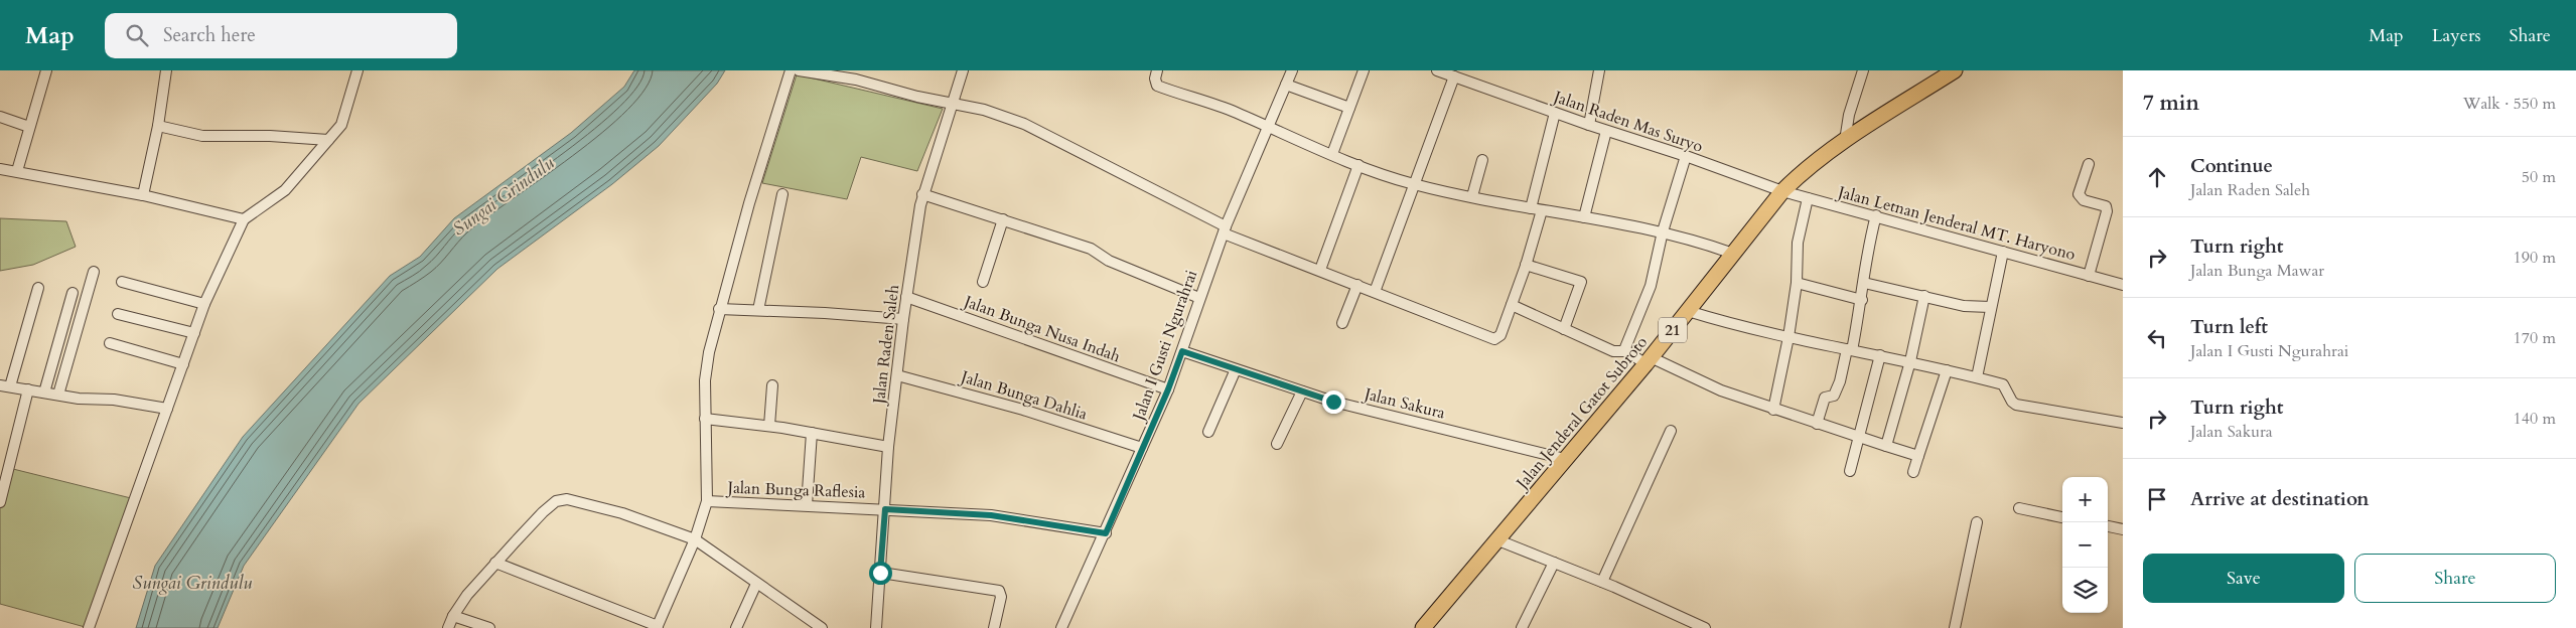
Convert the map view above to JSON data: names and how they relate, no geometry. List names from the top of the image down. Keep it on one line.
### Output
{"streets":{"highway":["21","Jalan Jenderal Gatot Subroto"],"street":["Jalan Raden Mas Suryo","Jalan Letnan Jenderal MT. Haryono","Jalan Bunga Nusa Indah","Jalan Raden Saleh","Jalan I Gusti Ngurahrai","Jalan Bunga Dahlia","Jalan Sakura","Jalan Bunga Raflesia"]},"crossings":[["Jalan Raden Mas Suryo","Jalan Letnan Jenderal MT. Haryono"],["Jalan Raden Mas Suryo","Jalan Jenderal Gatot Subroto"],["Jalan Letnan Jenderal MT. Haryono","Jalan Jenderal Gatot Subroto"],["Jalan Bunga Nusa Indah","Jalan Raden Saleh"],["Jalan Bunga Nusa Indah","Jalan I Gusti Ngurahrai"],["Jalan Raden Saleh","Jalan Bunga Dahlia"],["Jalan Raden Saleh","Jalan Bunga Raflesia"],["Jalan I Gusti Ngurahrai","Jalan Bunga Dahlia"],["Jalan I Gusti Ngurahrai","Jalan Sakura"],["Jalan I Gusti Ngurahrai","Jalan Bunga Raflesia"],["Jalan Sakura","Jalan Jenderal Gatot Subroto"]],"water":["Sungai Grindulu"],"page":{"header":"Map","search":"Search here","nav":["Map","Layers","Share"],"heading":["7 min","Walk · 550 m"],"list":[["Continue","Jalan Raden Saleh","50 m"],["Turn right","Jalan Bunga Mawar","190 m"],["Turn left","Jalan I Gusti Ngurahrai","170 m"],["Turn right","Jalan Sakura","140 m"],"Arrive at destination"],"map_buttons":["+","−"],"buttons":["Save","Share"]}}
